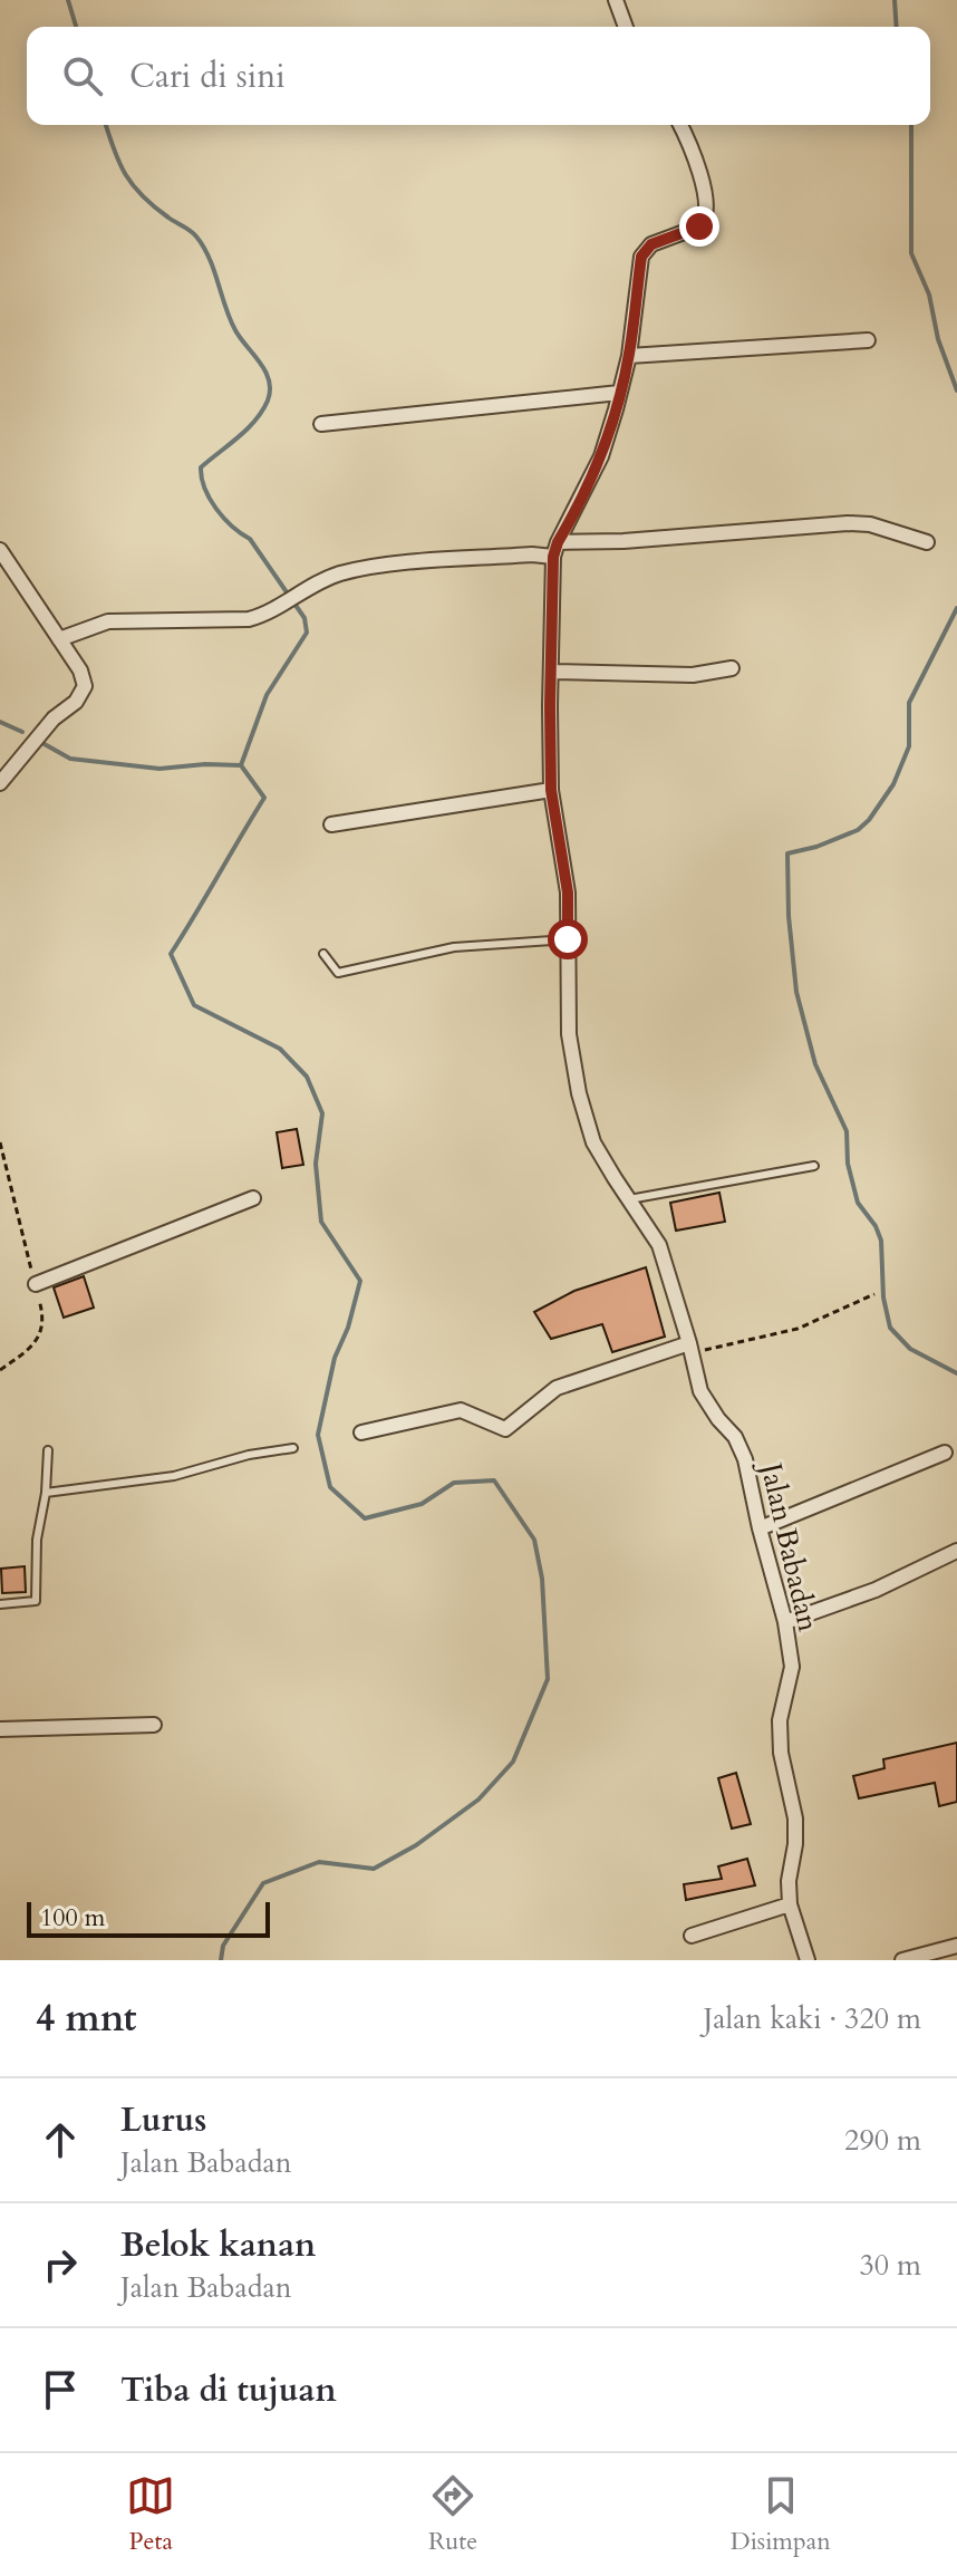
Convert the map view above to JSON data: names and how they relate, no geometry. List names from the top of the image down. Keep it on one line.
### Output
{"streets":{"street":["Jalan Babadan"]},"scale_bar":"100 m","page":{"search":"Cari di sini","scale":"100 m","heading":["4 mnt","Jalan kaki · 320 m"],"list":[["Lurus","Jalan Babadan","290 m"],["Belok kanan","Jalan Babadan","30 m"],"Tiba di tujuan"],"nav":["Peta","Rute","Disimpan"]}}
